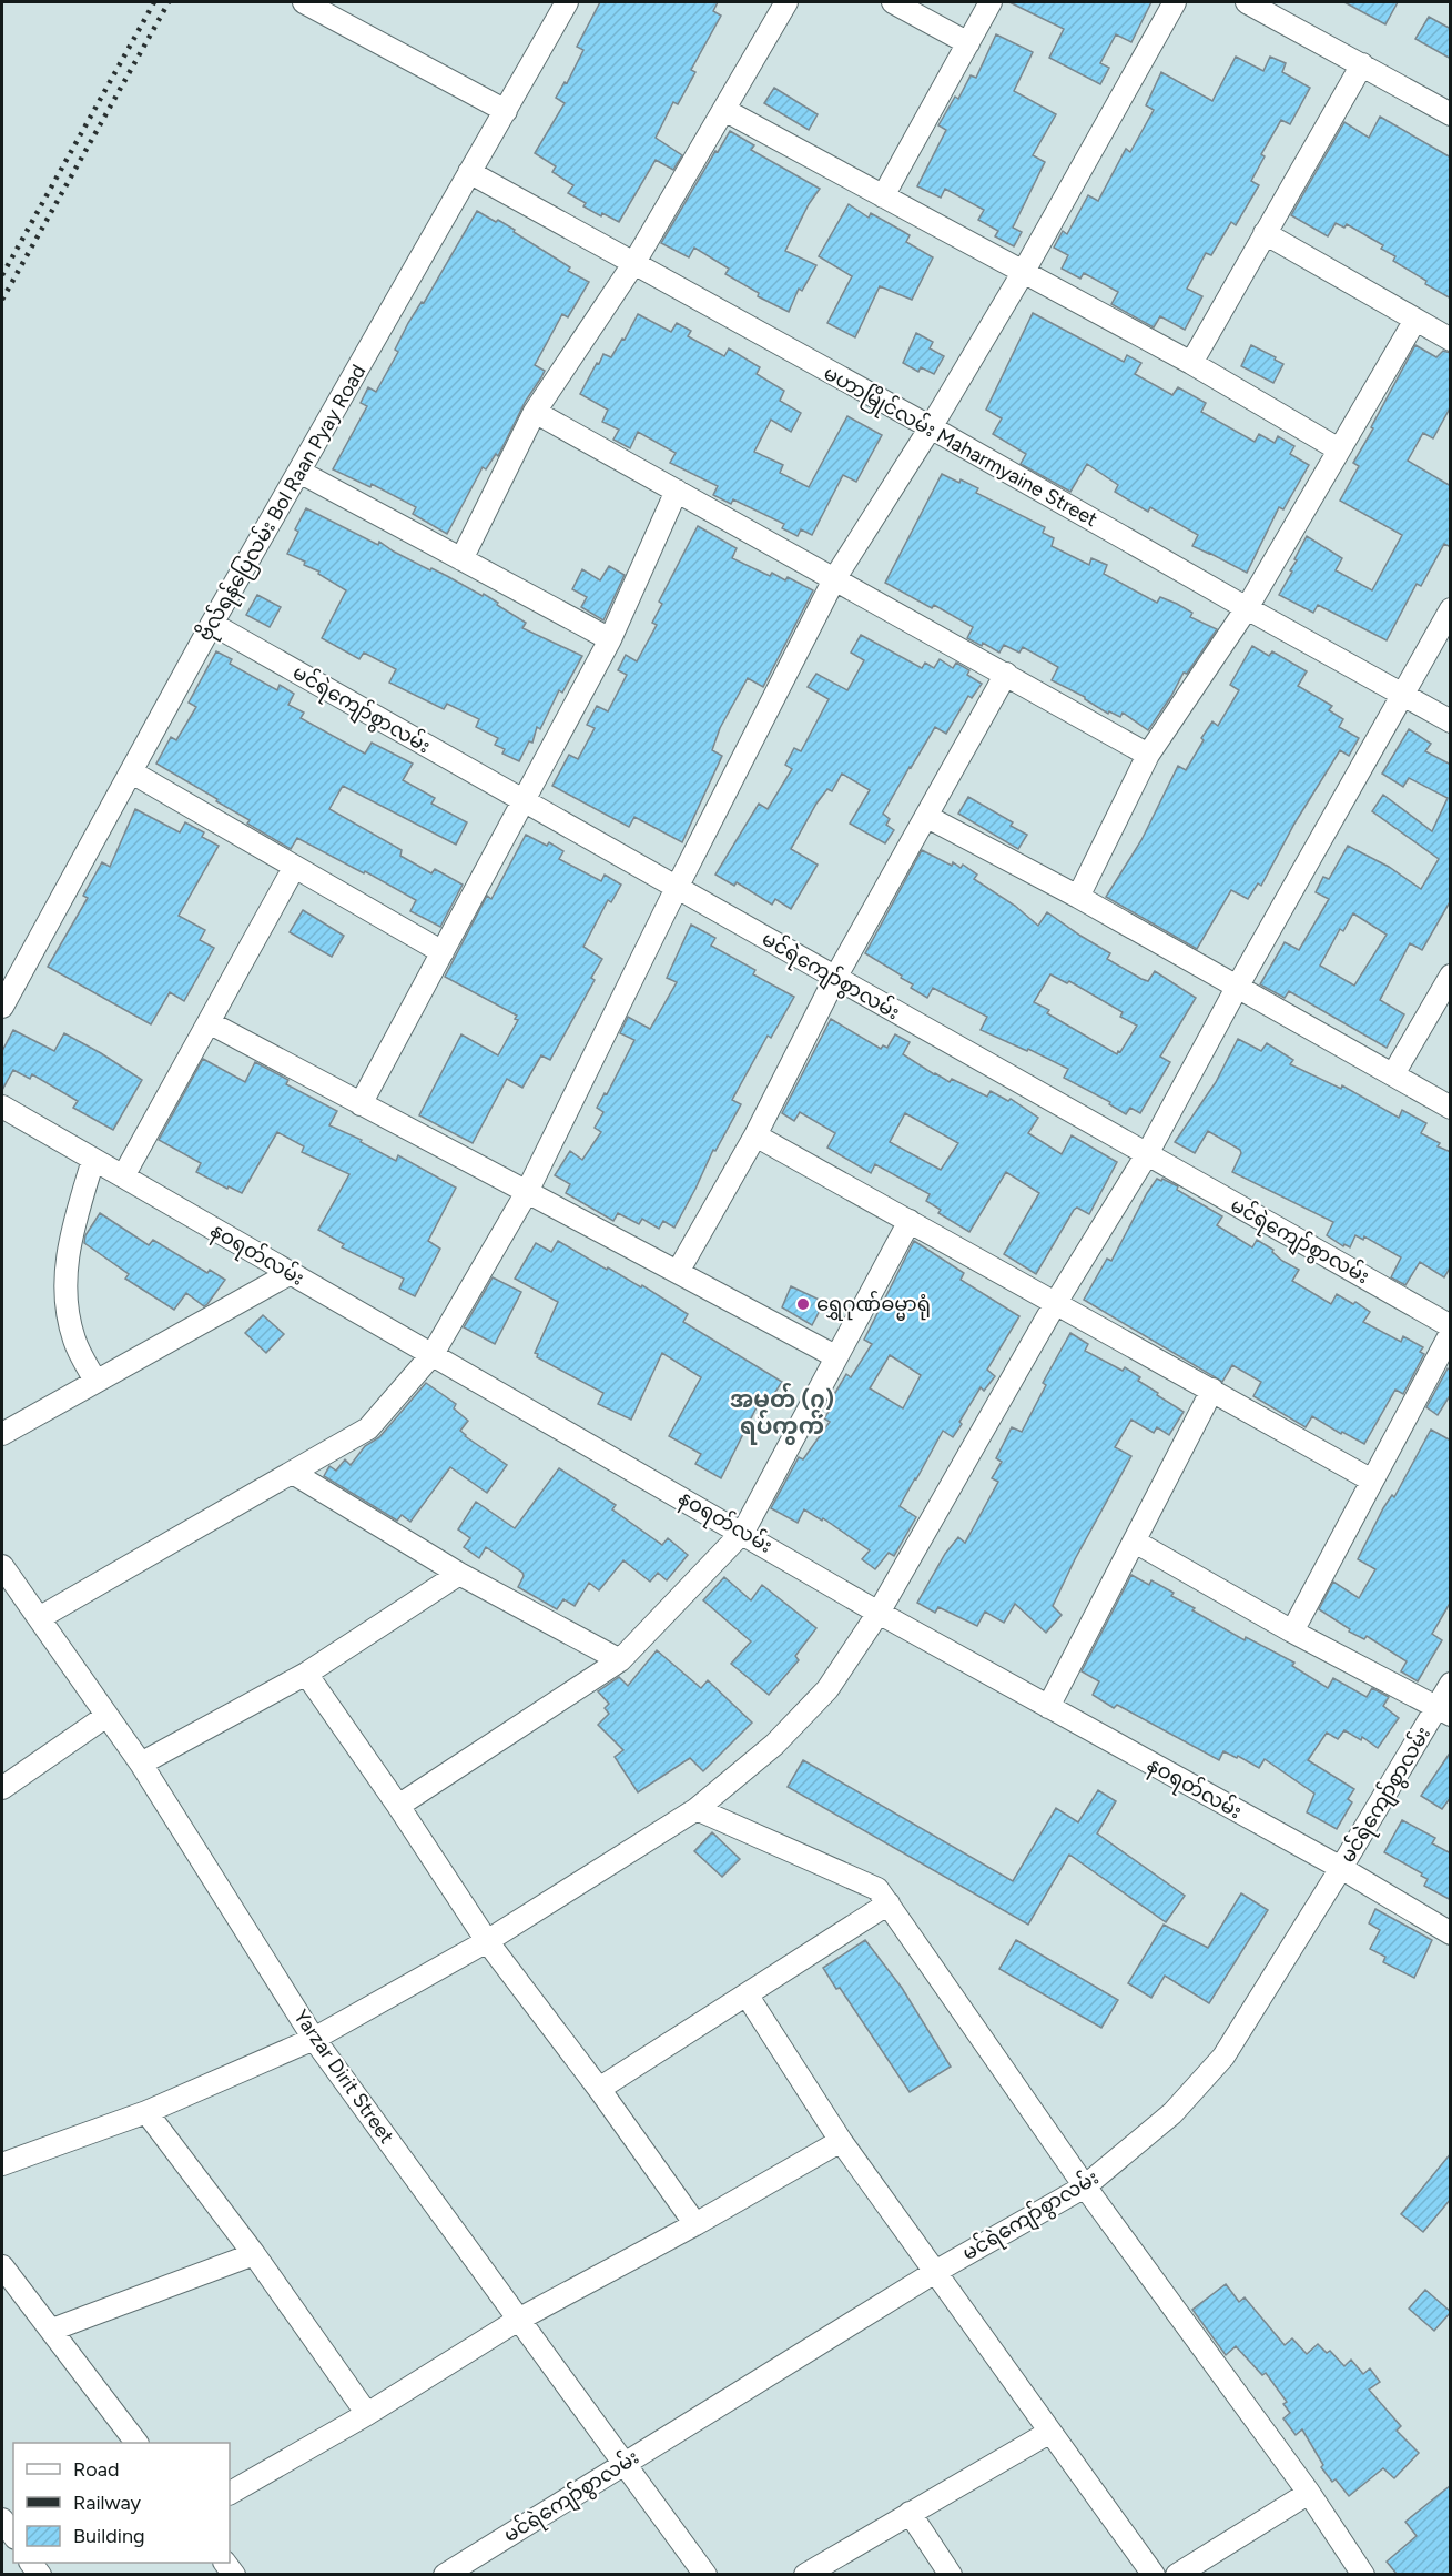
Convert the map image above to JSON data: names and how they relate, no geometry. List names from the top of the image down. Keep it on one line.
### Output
{"streets":{"street":["မဟာမြိုင်လမ်း Maharmyaine Street","ဗိုလ်ရန်ပြေလမ်း Bol Raan Pyay Road","မင်ရဲကျော်စွာလမ်း","နဝရတ်လမ်း","Yarzar Dirit Street"]},"crossings":[["မဟာမြိုင်လမ်း Maharmyaine Street","ဗိုလ်ရန်ပြေလမ်း Bol Raan Pyay Road"],["ဗိုလ်ရန်ပြေလမ်း Bol Raan Pyay Road","မင်ရဲကျော်စွာလမ်း"],["မင်ရဲကျော်စွာလမ်း","နဝရတ်လမ်း"],["မင်ရဲကျော်စွာလမ်း","Yarzar Dirit Street"]],"districts":["အမှတ် (၇) ရပ်ကွက်"],"places":["ရွှေဂုဏ်ဓမ္မာရုံ"],"legend":["Road","Railway","Building"]}
